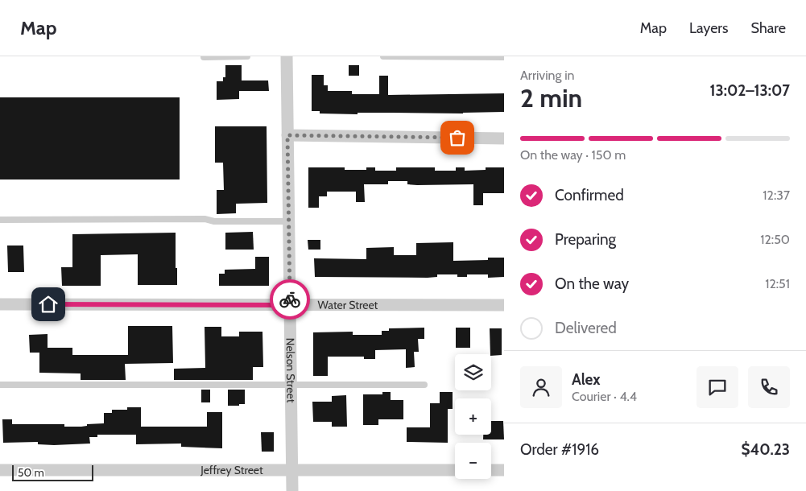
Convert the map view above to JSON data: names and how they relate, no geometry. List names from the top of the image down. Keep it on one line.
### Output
{"streets":{"street":["Water Street","Nelson Street","Jeffrey Street"]},"crossings":[["Water Street","Nelson Street"],["Nelson Street","Jeffrey Street"]],"scale_bar":"50 m","page":{"header":"Map","nav":["Map","Layers","Share"],"heading":["2 min","Arriving in","13:02–13:07"],"panel":["Alex","Courier · 4.4","Order #1916","$40.23"],"bar":"On the way · 150 m","list":[["Confirmed","12:37"],["Preparing","12:50"],["On the way","12:51"],"Delivered"],"map_buttons":["+","−"],"scale":"50 m"}}
